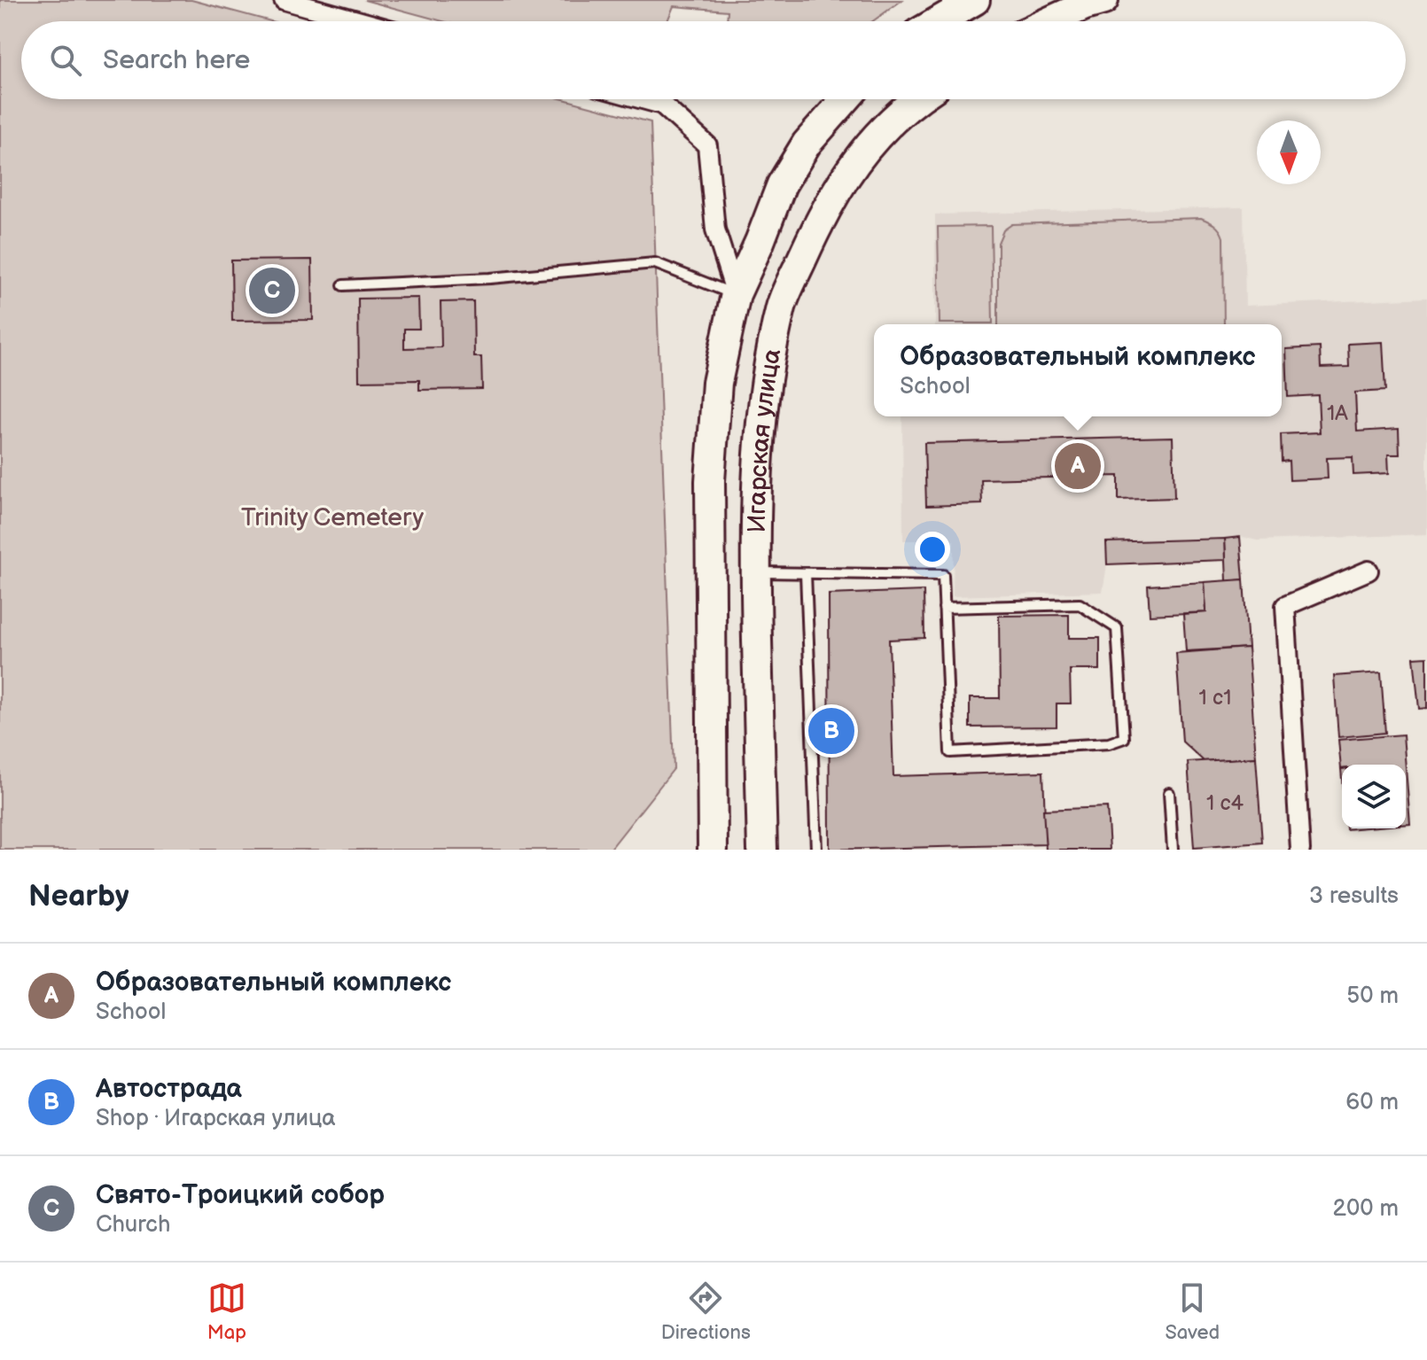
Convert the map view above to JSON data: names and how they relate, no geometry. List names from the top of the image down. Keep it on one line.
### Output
{"streets":{"main road":["Игарская улица"]},"parks":["Trinity Cemetery"],"house_numbers":["1А","1 с1","1 с4"],"north":"bottom","page":{"search":"Search here","pins":["C","A","B"],"popup":["Образовательный комплекс","School"],"heading":["Nearby","3 results"],"list":[{"mark":"A","name":"Образовательный комплекс","note":"School","value":"50 m"},{"mark":"B","name":"Автострада","note":"Shop · Игарская улица","value":"60 m"},{"mark":"C","name":"Свято-Троицкий собор","note":"Church","value":"200 m"}],"nav":["Map","Directions","Saved"]}}
